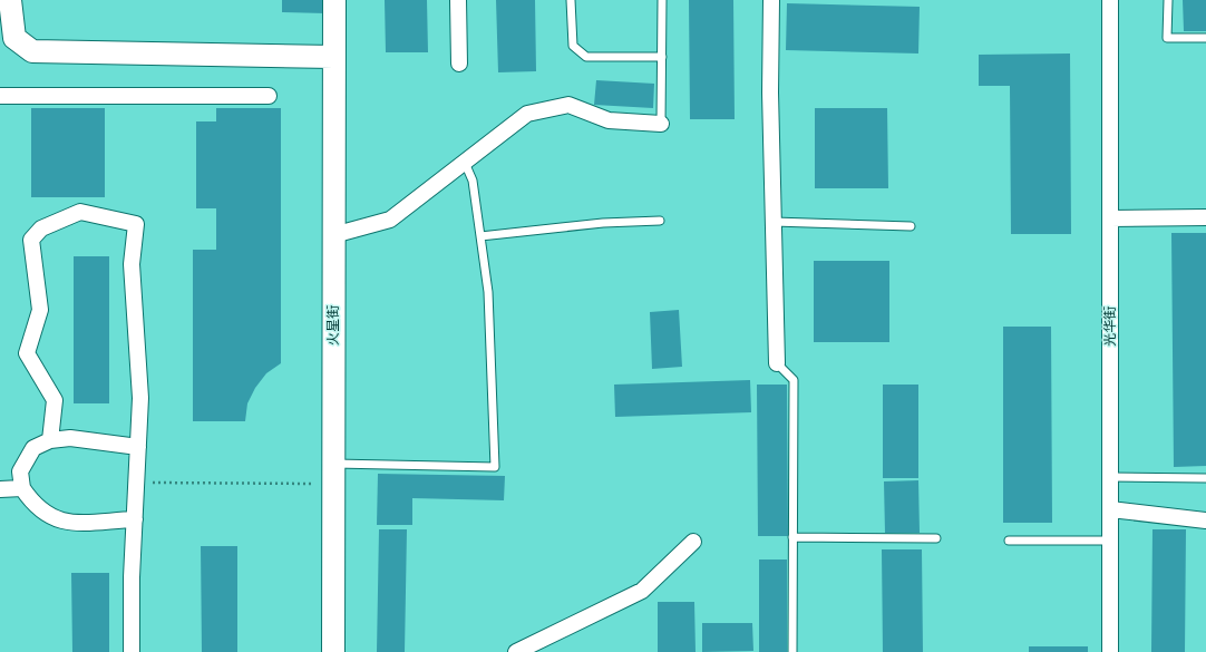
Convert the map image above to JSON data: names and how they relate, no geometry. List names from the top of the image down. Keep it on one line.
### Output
{"streets":{"street":["火星街","光华街"]}}
